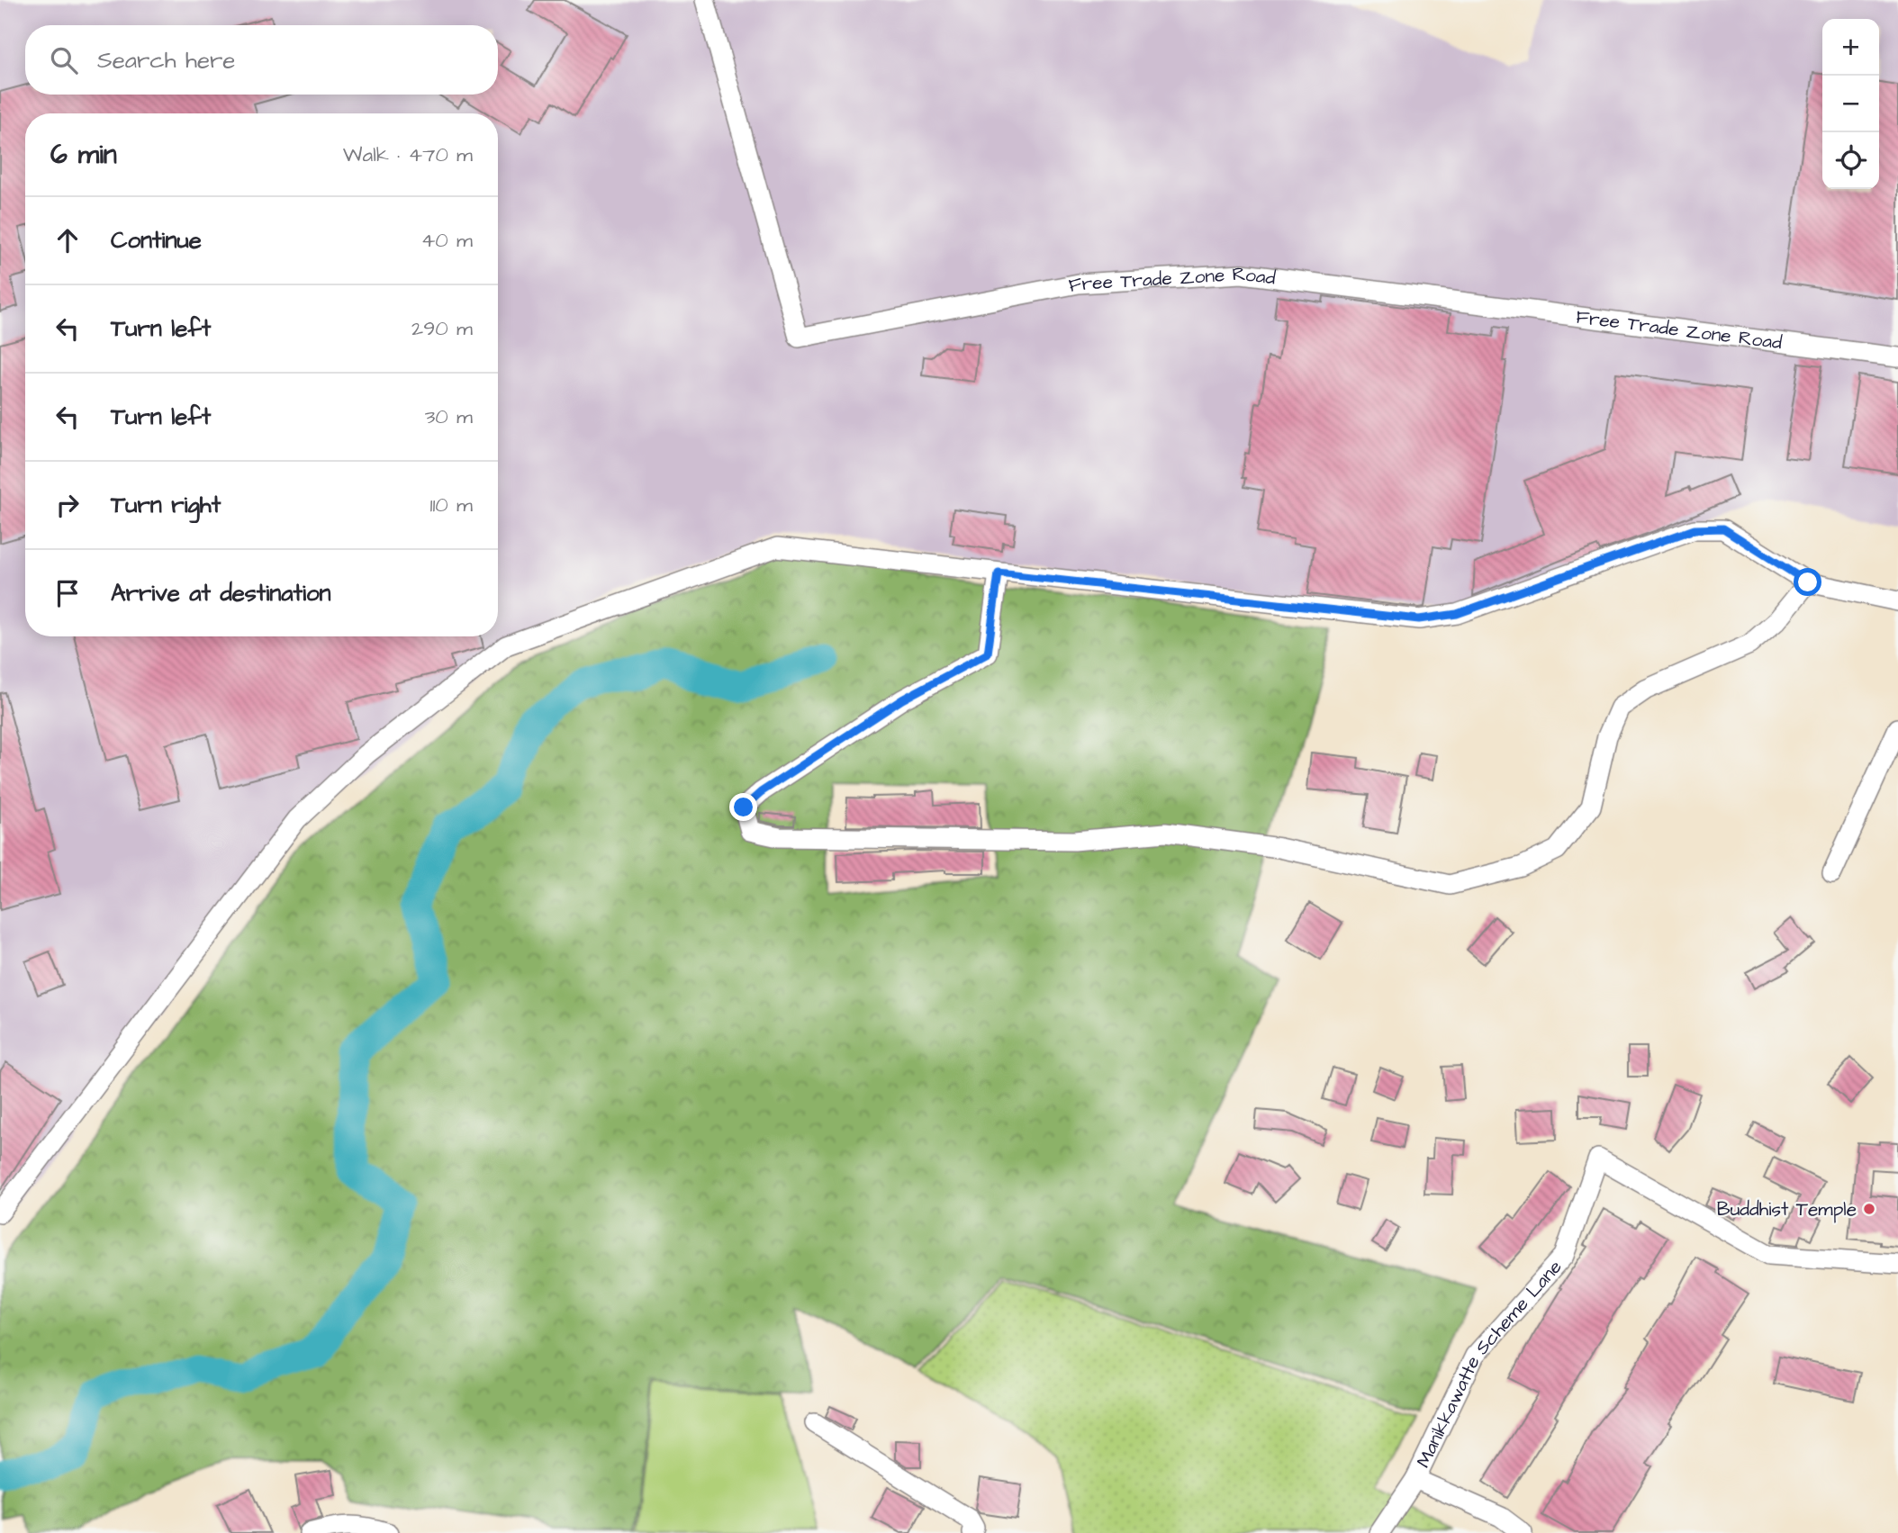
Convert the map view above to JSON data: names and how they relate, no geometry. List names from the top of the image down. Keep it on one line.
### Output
{"streets":{"street":["Free Trade Zone Road","Manikkawatte Scheme Lane"]},"places":["Buddhist Temple"],"page":{"map_buttons":["+","−"],"search":"Search here","heading":["6 min","Walk · 470 m"],"list":[["Continue","40 m"],["Turn left","290 m"],["Turn left","30 m"],["Turn right","110 m"],"Arrive at destination"]}}
